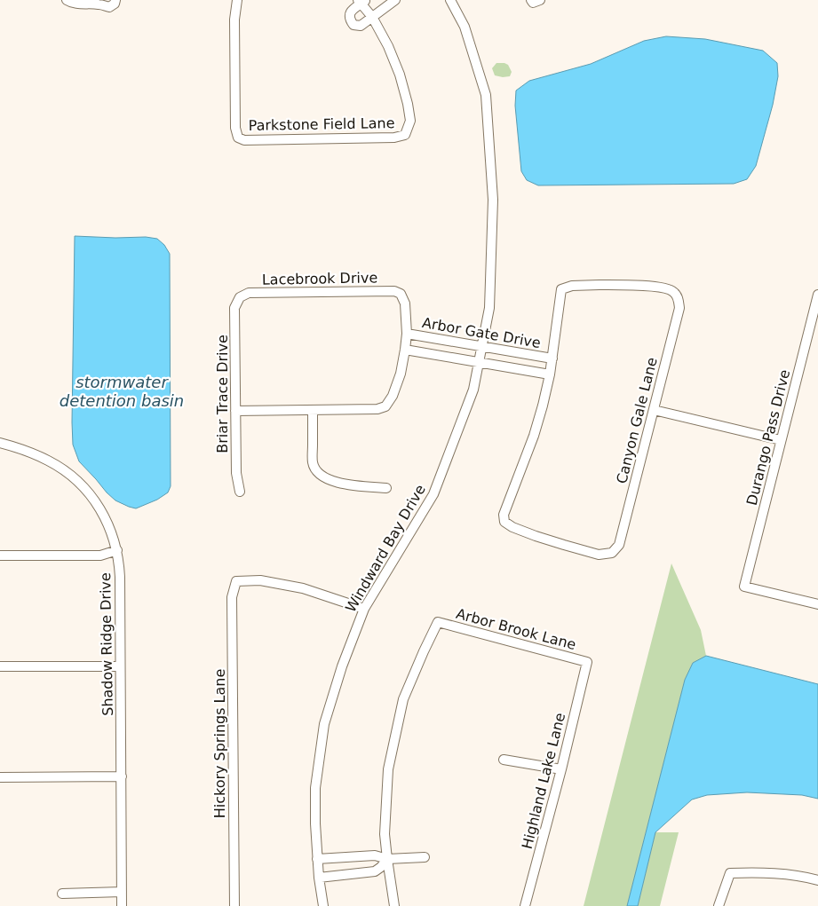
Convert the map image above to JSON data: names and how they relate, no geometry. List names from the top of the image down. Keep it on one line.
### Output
{"streets":{"street":["Parkstone Field Lane","Lacebrook Drive","Arbor Gate Drive","Briar Trace Drive","Canyon Gale Lane","Durango Pass Drive","Windward Bay Drive","Arbor Brook Lane","Shadow Ridge Drive","Hickory Springs Lane","Highland Lake Lane"]},"crossings":[["Lacebrook Drive","Arbor Gate Drive"],["Lacebrook Drive","Briar Trace Drive"],["Arbor Gate Drive","Canyon Gale Lane"],["Arbor Gate Drive","Windward Bay Drive"],["Windward Bay Drive","Hickory Springs Lane"],["Arbor Brook Lane","Highland Lake Lane"]],"water":["stormwater detention basin"]}
